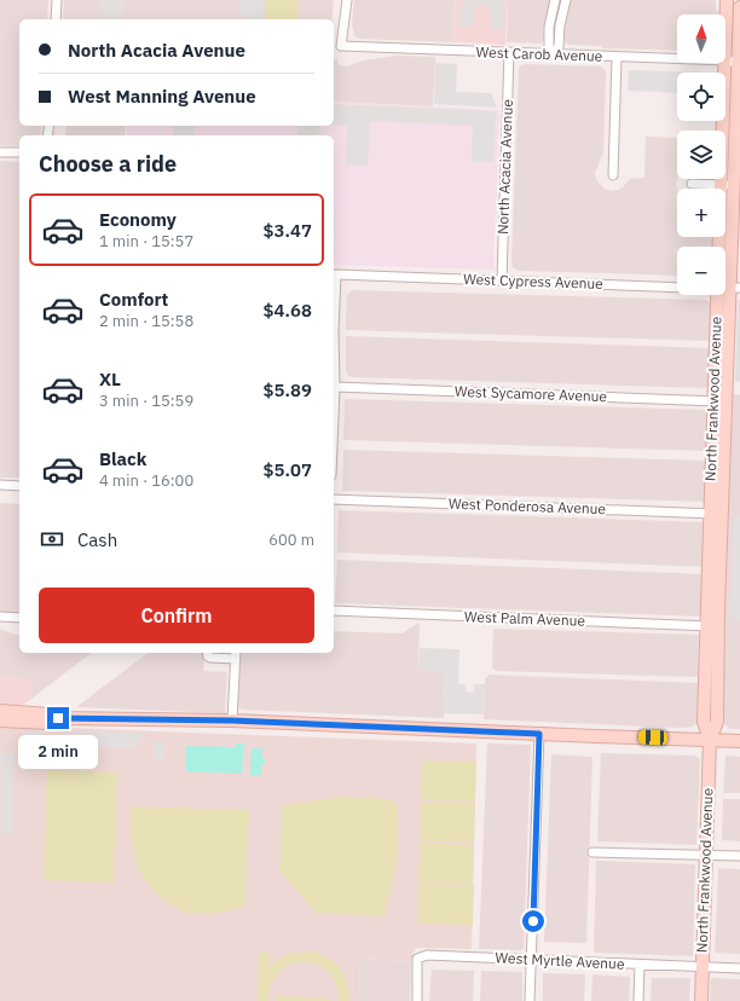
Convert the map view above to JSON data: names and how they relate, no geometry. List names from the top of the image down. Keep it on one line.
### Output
{"streets":{"street":["West Carob Avenue","North Acacia Avenue","West Cypress Avenue","West Sycamore Avenue","North Frankwood Avenue","West Ponderosa Avenue","West Palm Avenue","West Myrtle Avenue"]},"crossings":[["West Carob Avenue","North Acacia Avenue"],["West Carob Avenue","North Frankwood Avenue"],["North Acacia Avenue","West Cypress Avenue"],["West Cypress Avenue","West Sycamore Avenue"],["West Cypress Avenue","North Frankwood Avenue"],["West Sycamore Avenue","North Frankwood Avenue"],["North Frankwood Avenue","West Ponderosa Avenue"],["North Frankwood Avenue","West Palm Avenue"],["North Frankwood Avenue","West Myrtle Avenue"]],"north":"top","page":{"map_buttons":["+","−"],"banner":["North Acacia Avenue","West Manning Avenue"],"heading":"Choose a ride","list":[{"name":"Economy","note":"1 min · 15:57","value":"$3.47"},{"name":"Comfort","note":"2 min · 15:58","value":"$4.68"},{"name":"XL","note":"3 min · 15:59","value":"$5.89"},{"name":"Black","note":"4 min · 16:00","value":"$5.07"}],"pay":["Cash","600 m"],"buttons":"Confirm","bubble":"2 min"}}
